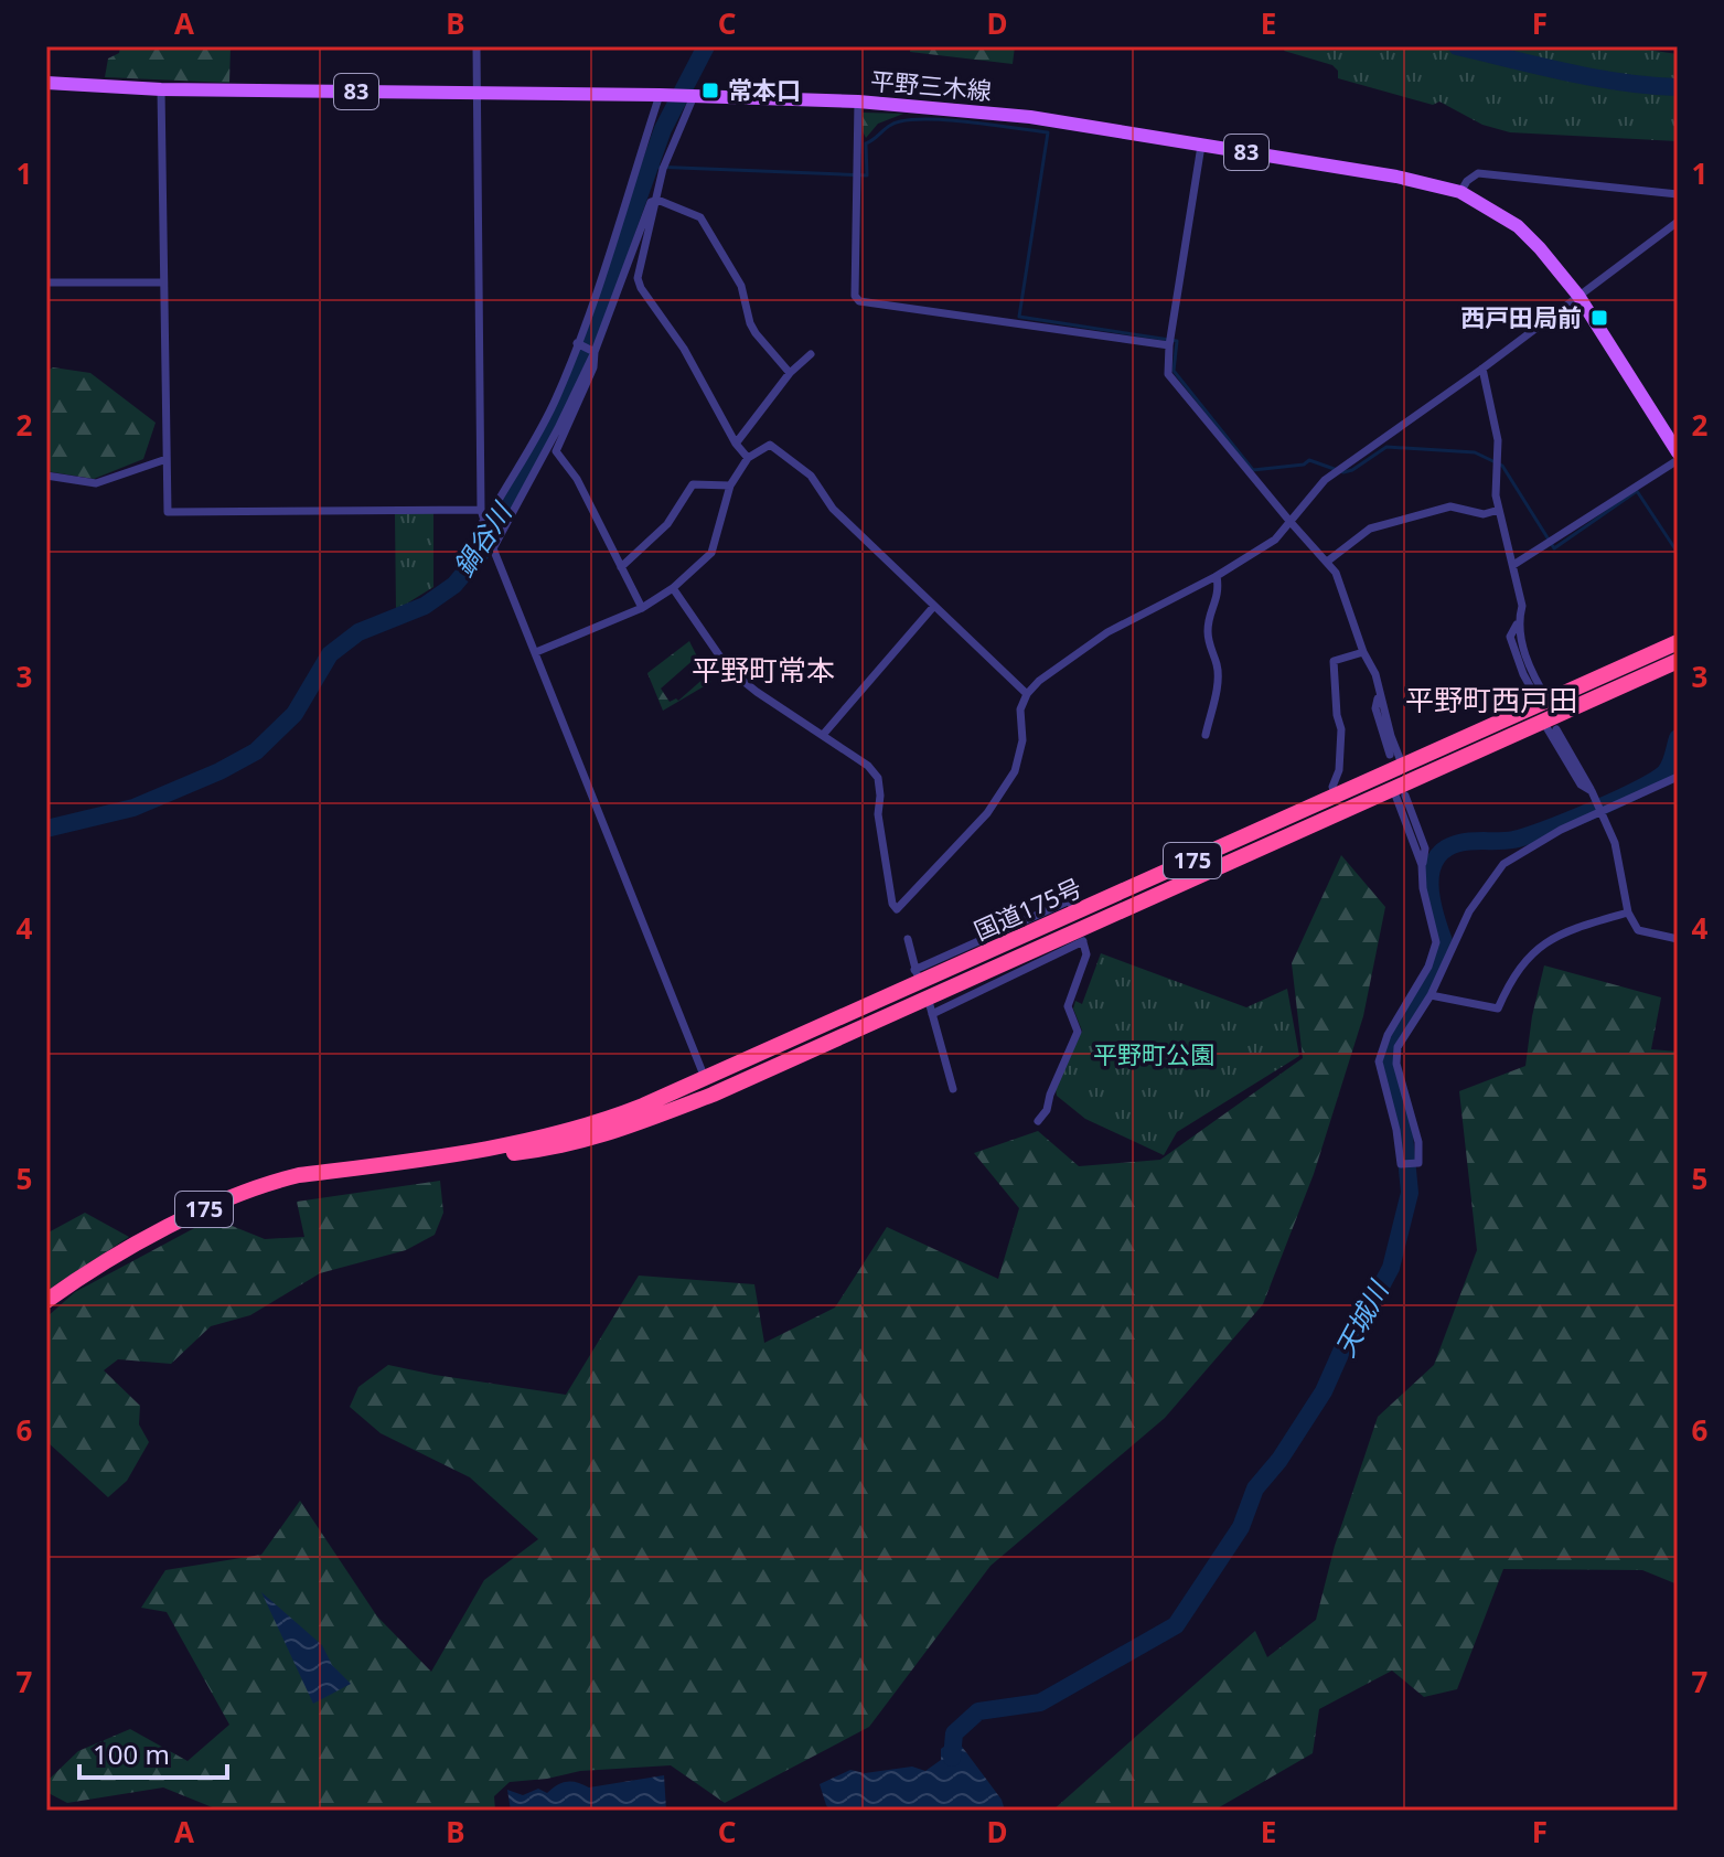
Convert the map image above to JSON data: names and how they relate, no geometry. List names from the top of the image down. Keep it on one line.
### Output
{"streets":{"highway":["175","国道175号"],"main road":["平野三木線","83"]},"districts":["平野町常本","平野町西戸田"],"water":["鍋谷川","天城川"],"parks":["平野町公園"],"places":{"transit":["常本口","西戸田局前"]},"scale_bar":"100 m","grid":{"columns":["A","B","C","D","E","F"],"rows":["1","2","3","4","5","6","7"]}}
